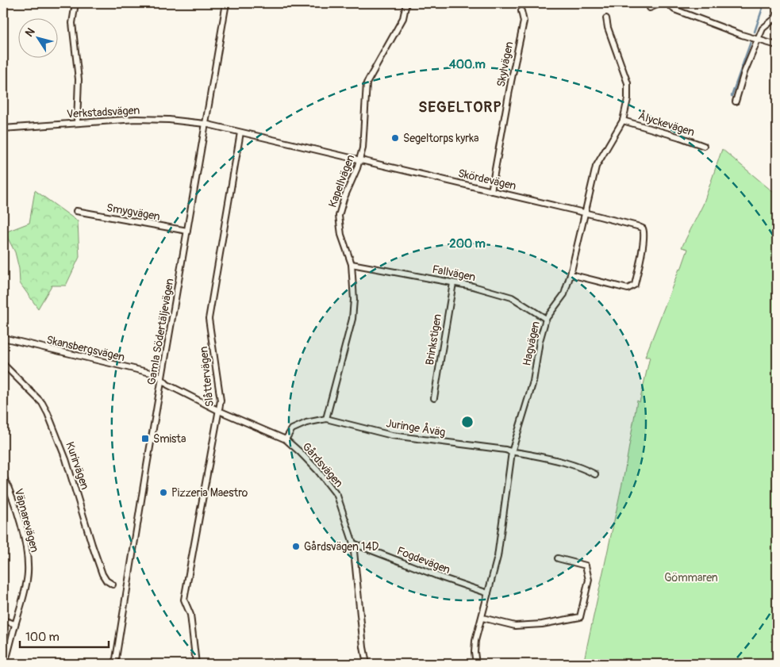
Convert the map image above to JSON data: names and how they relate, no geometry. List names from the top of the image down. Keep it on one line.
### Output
{"streets":{"street":["Skylvägen","Verkstadsvägen","Ålyckevägen","Skördevägen","Kapellvägen","Smygvägen","Fallvägen","Gamla Södertäljevägen","Brinkstigen","Hagvägen","Skansbergsvägen","Slåttervägen","Juringe Åväg","Gårdsvägen","Kurirvägen","Väpnarevägen","Fogdevägen"]},"crossings":[["Skylvägen","Skördevägen"],["Verkstadsvägen","Skördevägen"],["Verkstadsvägen","Gamla Södertäljevägen"],["Ålyckevägen","Hagvägen"],["Skördevägen","Kapellvägen"],["Skördevägen","Gamla Södertäljevägen"],["Skördevägen","Hagvägen"],["Skördevägen","Slåttervägen"],["Kapellvägen","Fallvägen"],["Kapellvägen","Juringe Åväg"],["Smygvägen","Gamla Södertäljevägen"],["Fallvägen","Brinkstigen"],["Fallvägen","Hagvägen"],["Gamla Södertäljevägen","Skansbergsvägen"],["Gamla Södertäljevägen","Gårdsvägen"],["Hagvägen","Juringe Åväg"],["Hagvägen","Fogdevägen"],["Skansbergsvägen","Gårdsvägen"],["Slåttervägen","Gårdsvägen"],["Juringe Åväg","Gårdsvägen"],["Gårdsvägen","Fogdevägen"]],"districts":["SEGELTORP"],"parks":["Gömmaren"],"places":{"other":["Segeltorps kyrka","Pizzeria Maestro","Gårdsvägen 14D"],"transit":["Smista"]},"scale_bar":"100 m","north":"top left","rings":["400 m","200 m"]}
